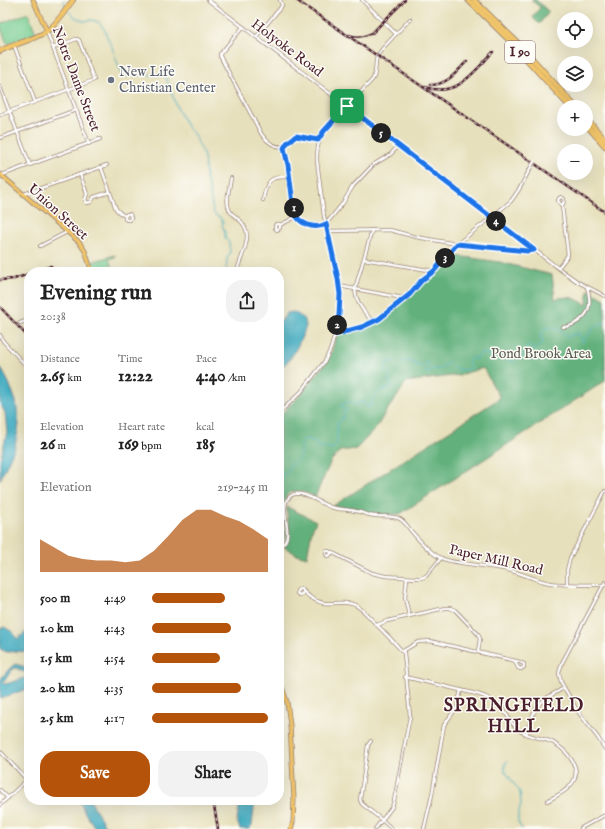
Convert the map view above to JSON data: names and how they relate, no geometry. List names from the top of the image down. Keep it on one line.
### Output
{"streets":{"highway":["I 90"],"main road":["Notre Dame Street","Union Street"],"street":["Holyoke Road","Paper Mill Road"]},"districts":["SPRINGFIELD HILL"],"parks":["Pond Brook Area"],"places":["New Life Christian Center"],"page":{"map_buttons":["+","−"],"pins":["5","1","4","3","2"],"heading":["Evening run","20:38"],"stats":[["Distance","2.65 km"],["Time","12:22"],["Pace","4:40 /km"],["Elevation","26 m"],["Heart rate","169 bpm"],["kcal","185"]],"chart":["Elevation","219–245 m"],"list":[{"name":"500 m","note":"4:49"},{"name":"1.0 km","note":"4:43"},{"name":"1.5 km","note":"4:54"},{"name":"2.0 km","note":"4:35"},{"name":"2.5 km","note":"4:17"}],"buttons":["Save","Share"]}}
